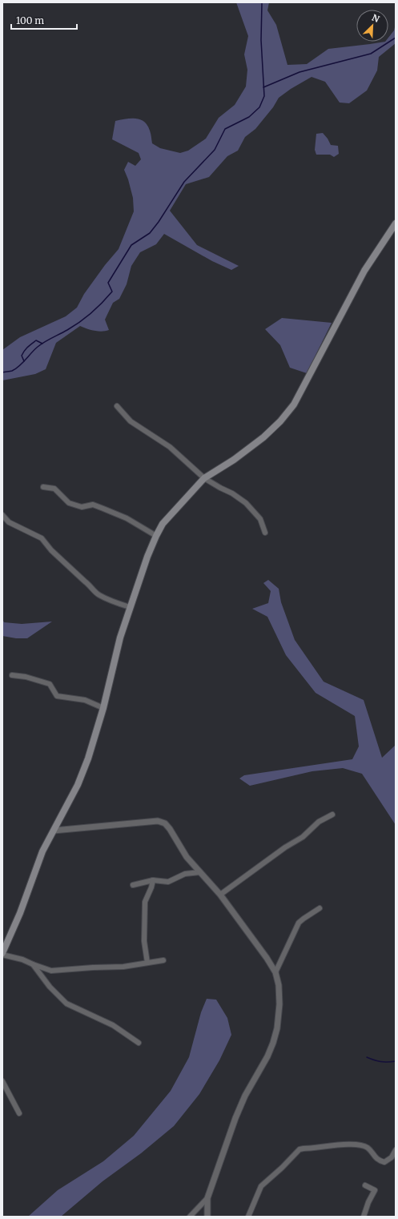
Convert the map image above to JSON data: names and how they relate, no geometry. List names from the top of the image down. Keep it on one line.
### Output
{"scale_bar":"100 m","north":"top right"}
